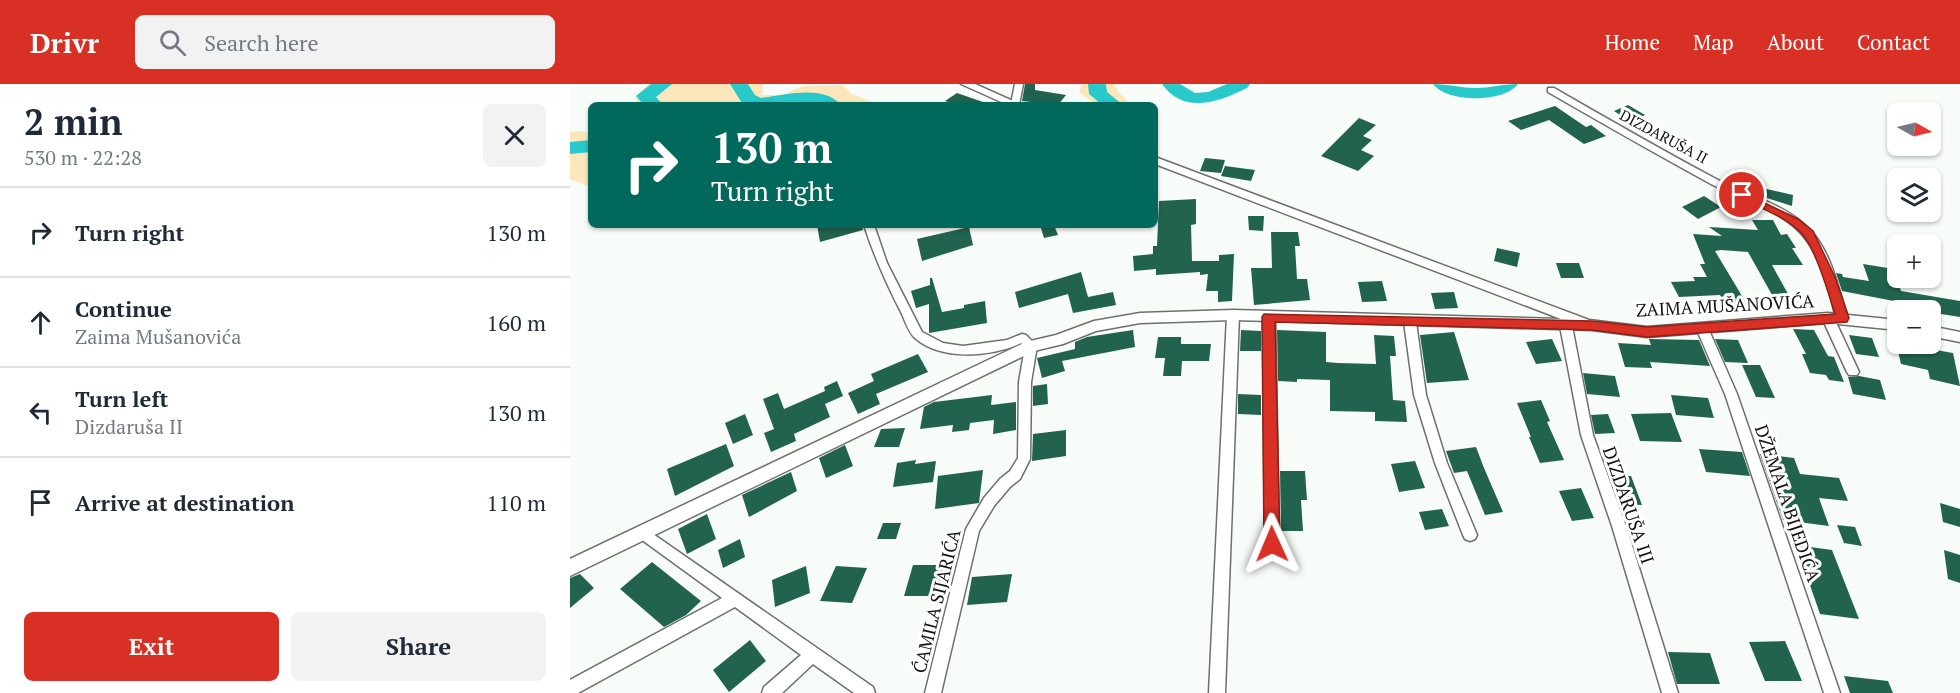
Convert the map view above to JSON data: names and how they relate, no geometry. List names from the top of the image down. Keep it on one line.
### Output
{"streets":{"street":["DIZDARUŠA II","ZAIMA MUŠANOVIĆA","DŽEMALA BIJEDIĆA","DIZDARUŠA III","ĆAMILA SIJARIĆA"]},"crossings":[["DIZDARUŠA II","ZAIMA MUŠANOVIĆA"],["ZAIMA MUŠANOVIĆA","DŽEMALA BIJEDIĆA"]],"north":"right","page":{"header":"Drivr","search":"Search here","nav":["Home","Map","About","Contact"],"heading":["2 min","530 m · 22:28"],"map_buttons":["+","−"],"turn":["130 m","Turn right"],"list":[{"name":"Turn right","value":"130 m"},{"name":"Continue","note":"Zaima Mušanovića","value":"160 m"},{"name":"Turn left","note":"Dizdaruša II","value":"130 m"},{"name":"Arrive at destination","value":"110 m"}],"buttons":["Exit","Share"]}}
